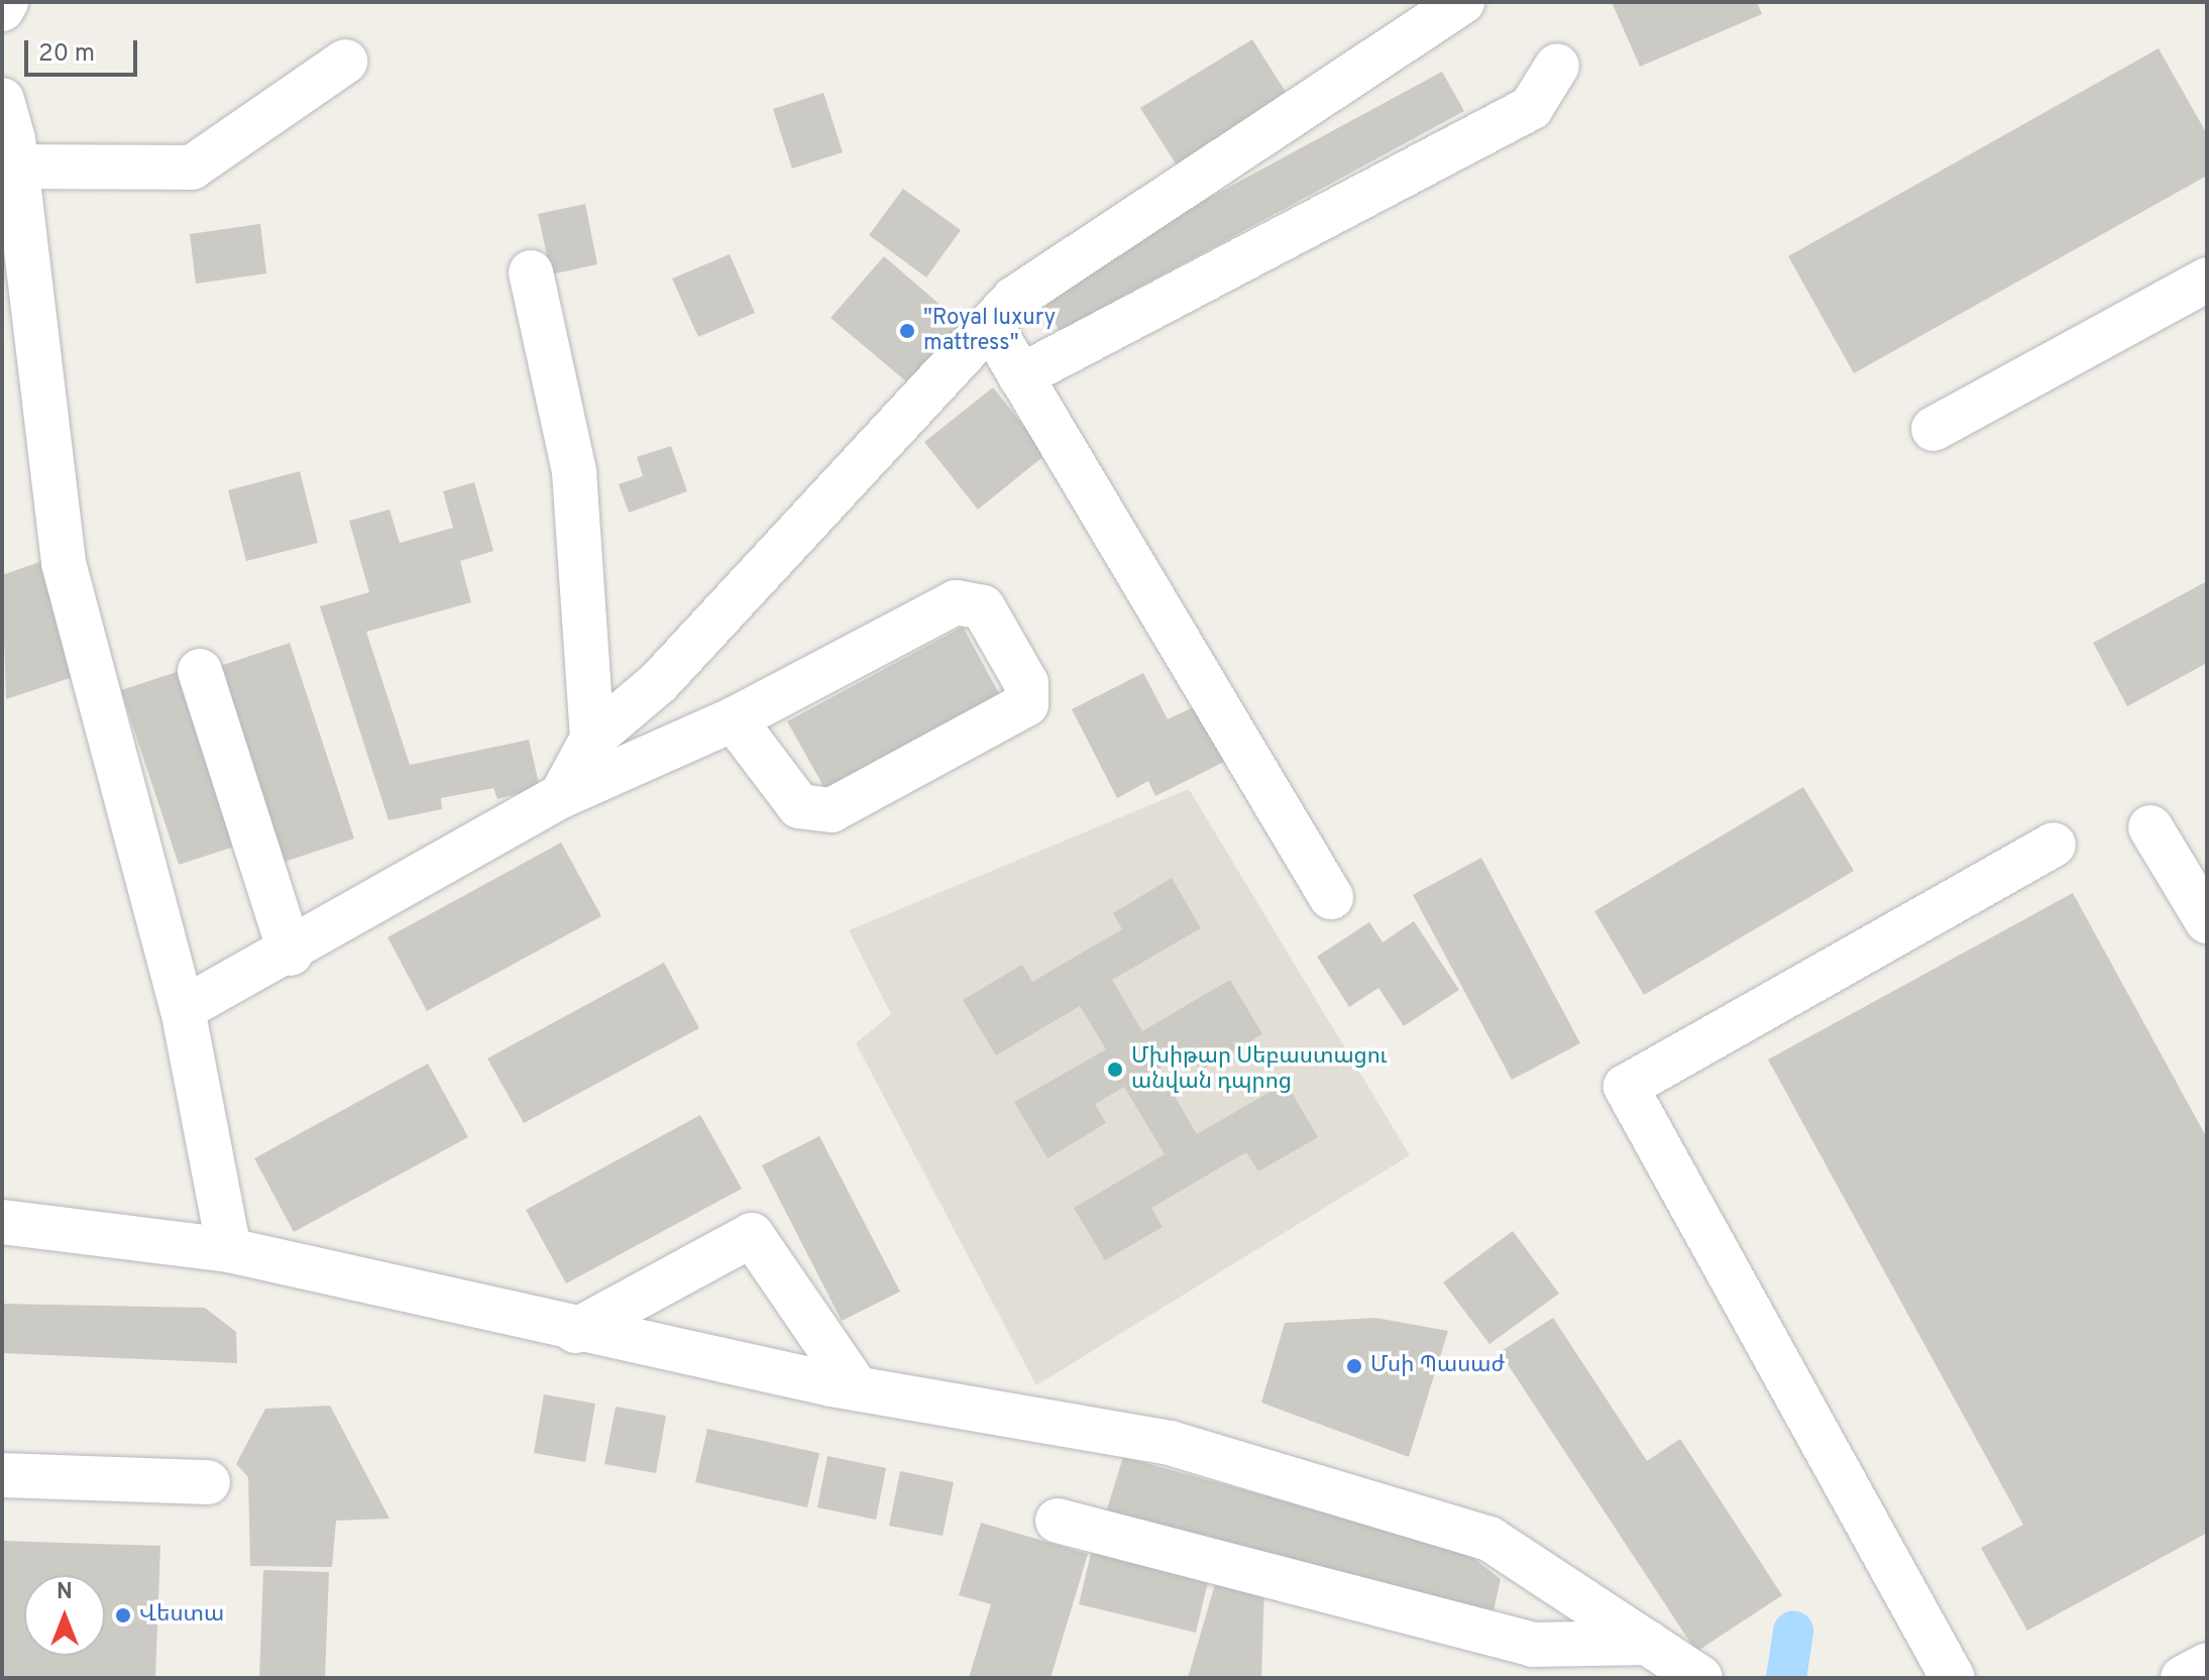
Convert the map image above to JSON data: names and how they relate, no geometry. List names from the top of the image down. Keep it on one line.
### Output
{"places":["\"Royal luxury mattress\"","Մխիթար Սեբաստացու անվան դպրոց","Մսի Պասաժ","Վեստա"],"scale_bar":"20 m","north":"top"}
